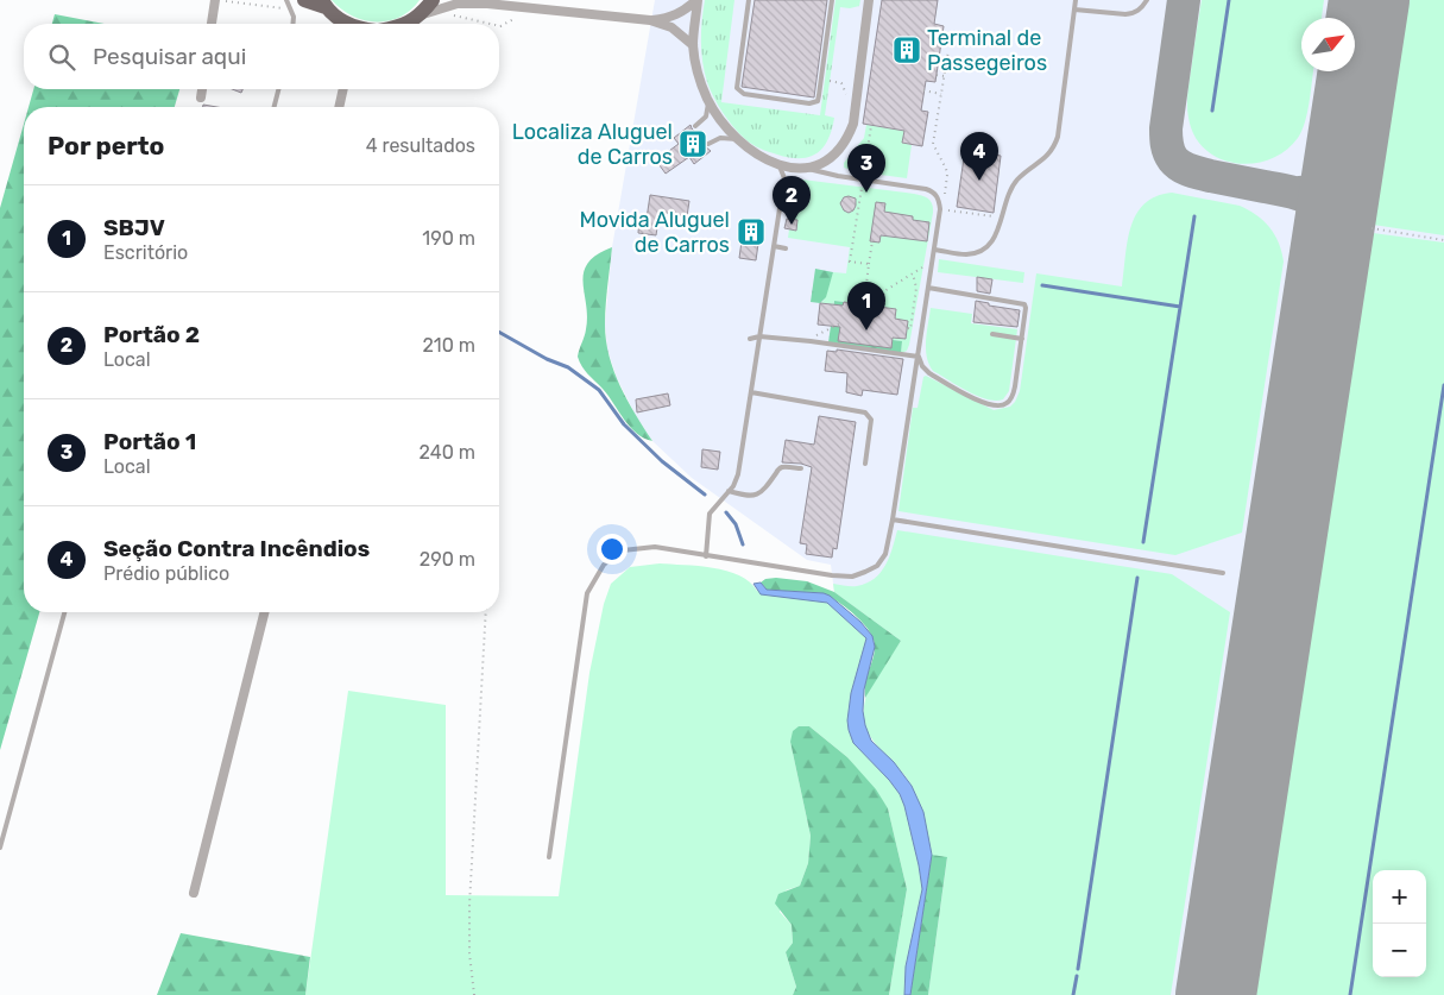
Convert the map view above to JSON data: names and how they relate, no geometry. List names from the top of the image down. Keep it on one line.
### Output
{"places":{"building":["Terminal de Passegeiros","Localiza Aluguel de Carros","Movida Aluguel de Carros"]},"north":"top right","page":{"search":"Pesquisar aqui","heading":["Por perto","4 resultados"],"pins":["4","3","2","1"],"list":[{"mark":"1","name":"SBJV","note":"Escritório","value":"190 m"},{"mark":"2","name":"Portão 2","note":"Local","value":"210 m"},{"mark":"3","name":"Portão 1","note":"Local","value":"240 m"},{"mark":"4","name":"Seção Contra Incêndios","note":"Prédio público","value":"290 m"}],"map_buttons":["+","−"]}}
